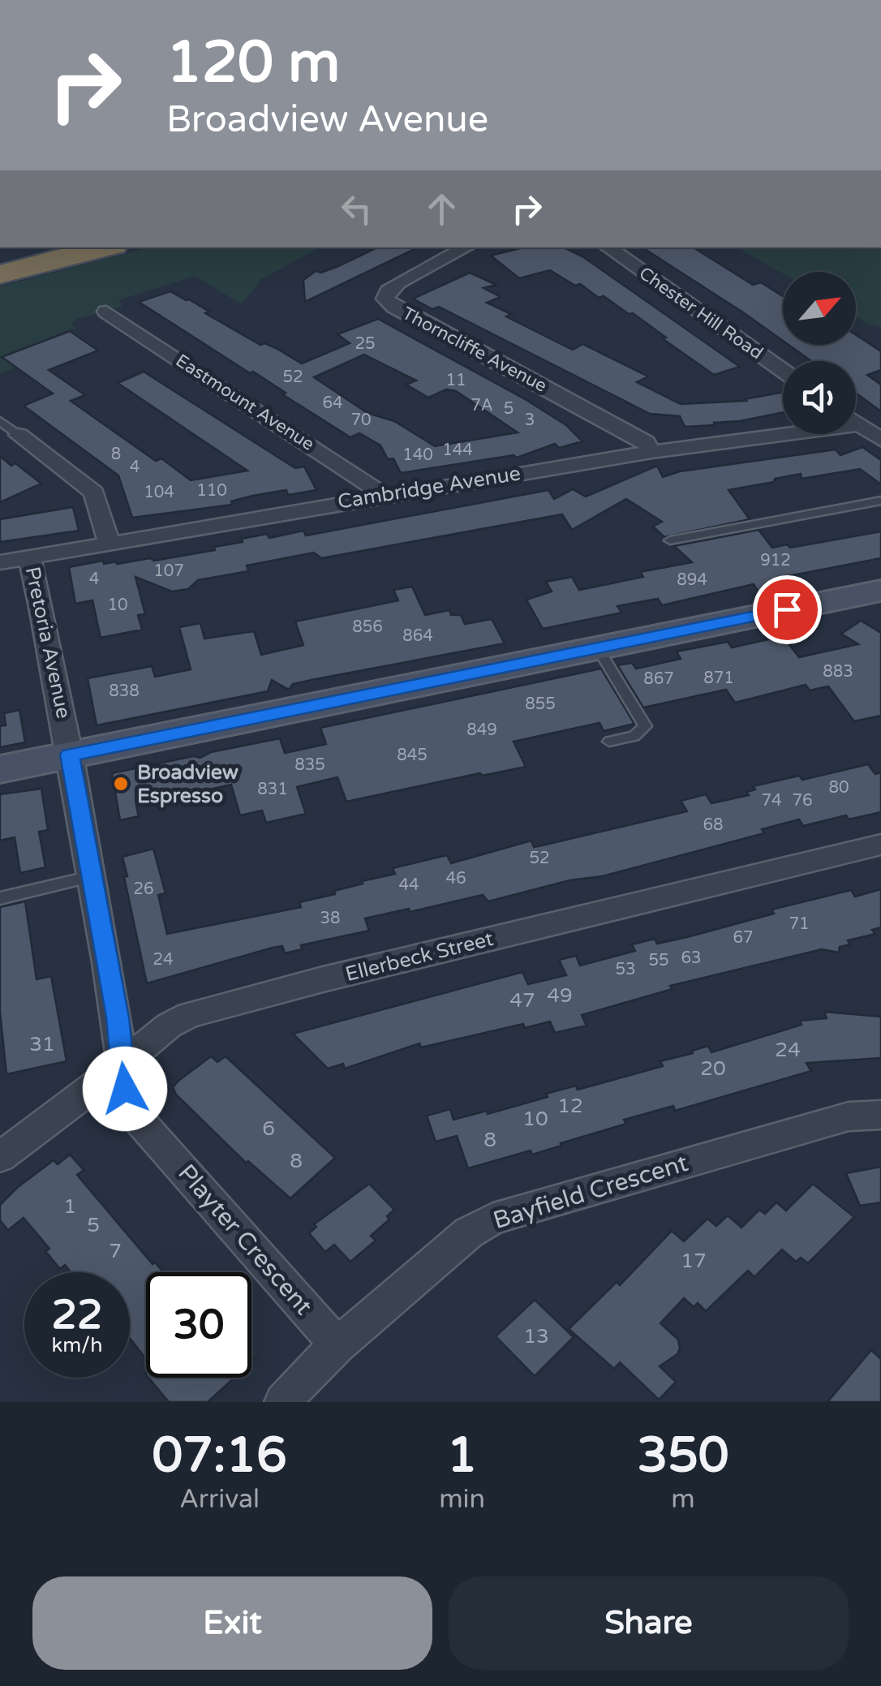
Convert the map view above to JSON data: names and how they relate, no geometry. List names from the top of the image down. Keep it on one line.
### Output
{"streets":{"street":["Chester Hill Road","Thorncliffe Avenue","Eastmount Avenue","Cambridge Avenue","Pretoria Avenue","Ellerbeck Street","Bayfield Crescent","Playter Crescent"]},"crossings":[["Thorncliffe Avenue","Cambridge Avenue"],["Eastmount Avenue","Cambridge Avenue"],["Cambridge Avenue","Pretoria Avenue"],["Pretoria Avenue","Ellerbeck Street"],["Pretoria Avenue","Playter Crescent"],["Ellerbeck Street","Playter Crescent"],["Bayfield Crescent","Playter Crescent"]],"places":["Broadview Espresso"],"house_numbers":["25","52","11","64","7A","5","70","3","144","8","140","4","110","104","912","107","4","894","10","856","864","883","871","867","838","855","849","845","835","80","831","74","76","68","52","46","44","26","38","71","67","63","24","55","53","49","47","31","24","20","12","10","6","8","8","1","5","7","17","13"],"north":"top right","page":{"turn":["120 m","Broadview Avenue"],"speed":"22 km/h","limit":"30","eta":["07:16","Arrival","1","min","350","m"],"buttons":["Exit","Share"]}}
